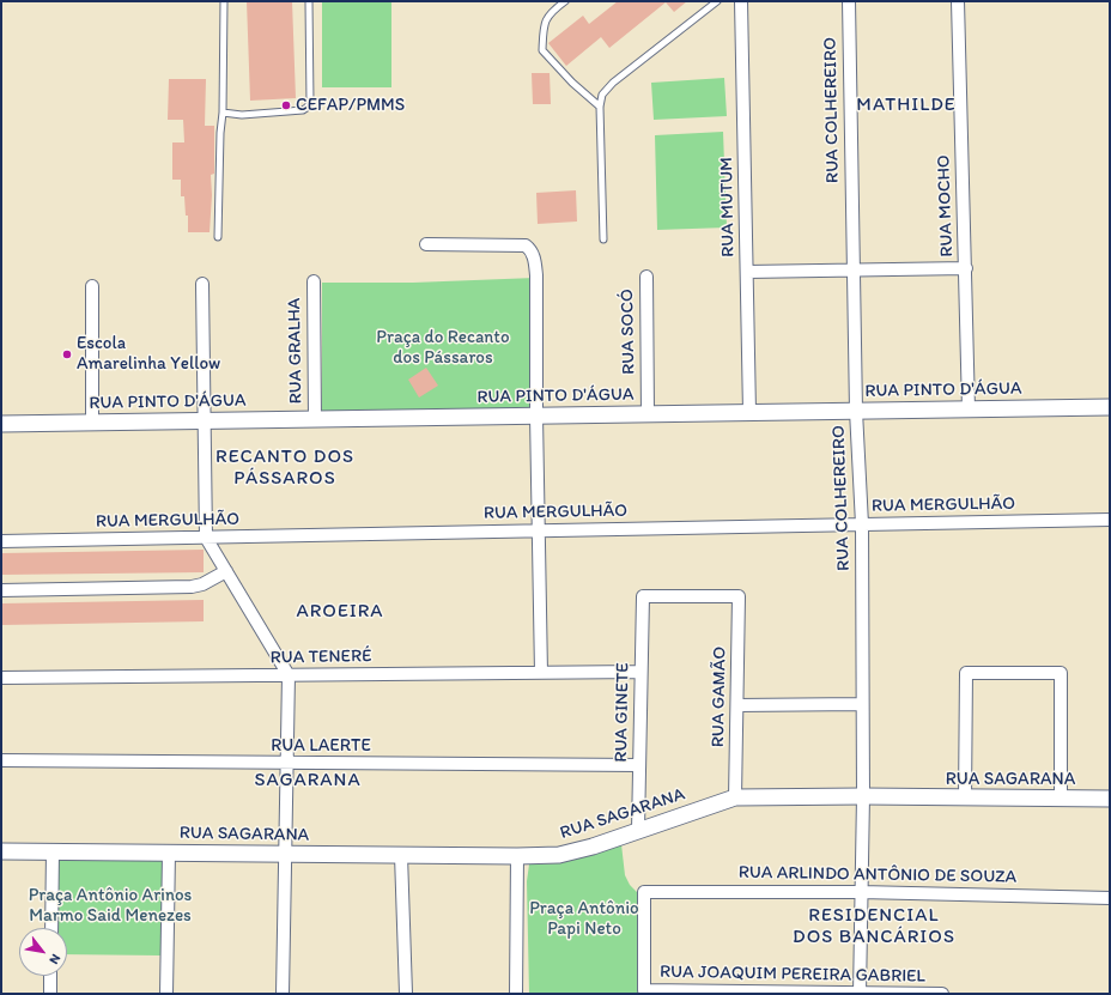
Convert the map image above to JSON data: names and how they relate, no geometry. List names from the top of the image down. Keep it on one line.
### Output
{"streets":{"street":["RUA COLHEREIRO","RUA MOCHO","RUA MUTUM","RUA SOCÓ","RUA GRALHA","RUA PINTO D'ÁGUA","RUA MERGULHÃO","RUA TENERÉ","RUA GAMÃO","RUA GINETE","RUA LAERTE","RUA SAGARANA","RUA ARLINDO ANTÔNIO DE SOUZA","RUA JOAQUIM PEREIRA GABRIEL"]},"crossings":[["RUA COLHEREIRO","RUA PINTO D'ÁGUA"],["RUA COLHEREIRO","RUA MERGULHÃO"],["RUA COLHEREIRO","RUA SAGARANA"],["RUA COLHEREIRO","RUA ARLINDO ANTÔNIO DE SOUZA"],["RUA COLHEREIRO","RUA JOAQUIM PEREIRA GABRIEL"],["RUA MOCHO","RUA PINTO D'ÁGUA"],["RUA MUTUM","RUA PINTO D'ÁGUA"],["RUA SOCÓ","RUA PINTO D'ÁGUA"],["RUA GRALHA","RUA PINTO D'ÁGUA"],["RUA TENERÉ","RUA GINETE"],["RUA GAMÃO","RUA GINETE"],["RUA GAMÃO","RUA SAGARANA"],["RUA GINETE","RUA LAERTE"],["RUA GINETE","RUA SAGARANA"],["RUA ARLINDO ANTÔNIO DE SOUZA","RUA JOAQUIM PEREIRA GABRIEL"]],"districts":["MATHILDE","RECANTO DOS PÁSSAROS","AROEIRA","SAGARANA","RESIDENCIAL DOS BANCÁRIOS"],"parks":["Praça do Recanto dos Pássaros","Praça Antônio Arinos Marmo Said Menezes","Praça Antônio Papi Neto"],"places":["CEFAP/PMMS","Escola Amarelinha Yellow"],"north":"bottom right"}
